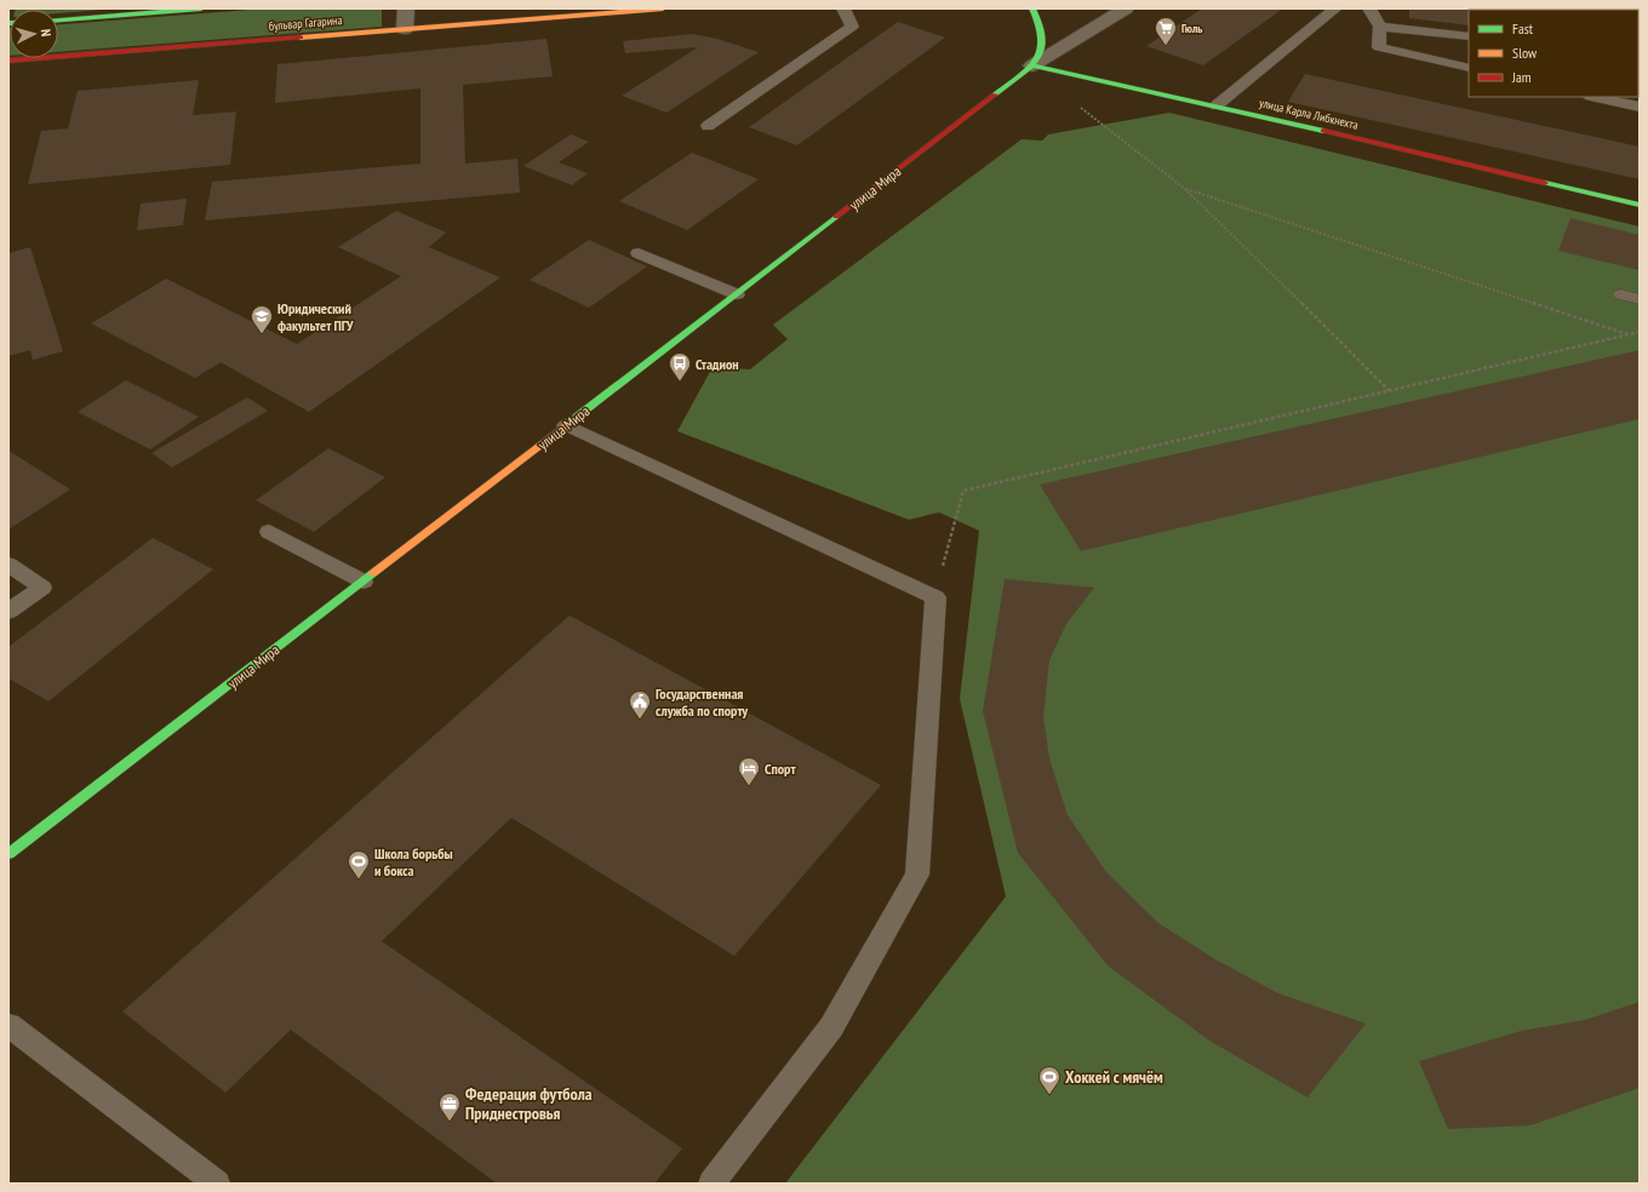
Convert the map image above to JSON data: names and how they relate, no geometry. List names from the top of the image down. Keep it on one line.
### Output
{"streets":{"main road":["бульвар Гагарина","улица Карла Либкнехта","улица Мира"]},"crossings":[["улица Карла Либкнехта","улица Мира"]],"places":{"supermarket":["Гюль"],"school or university":["Юридический факультет ПГУ"],"bus stop":["Стадион"],"public building":["Государственная служба по спорту"],"hotel":["Спорт"],"sports":["Школа борьбы и бокса","Хоккей с мячём"],"office":["Федерация футбола Приднестровья"]},"legend":["Fast","Slow","Jam"],"north":"right"}
